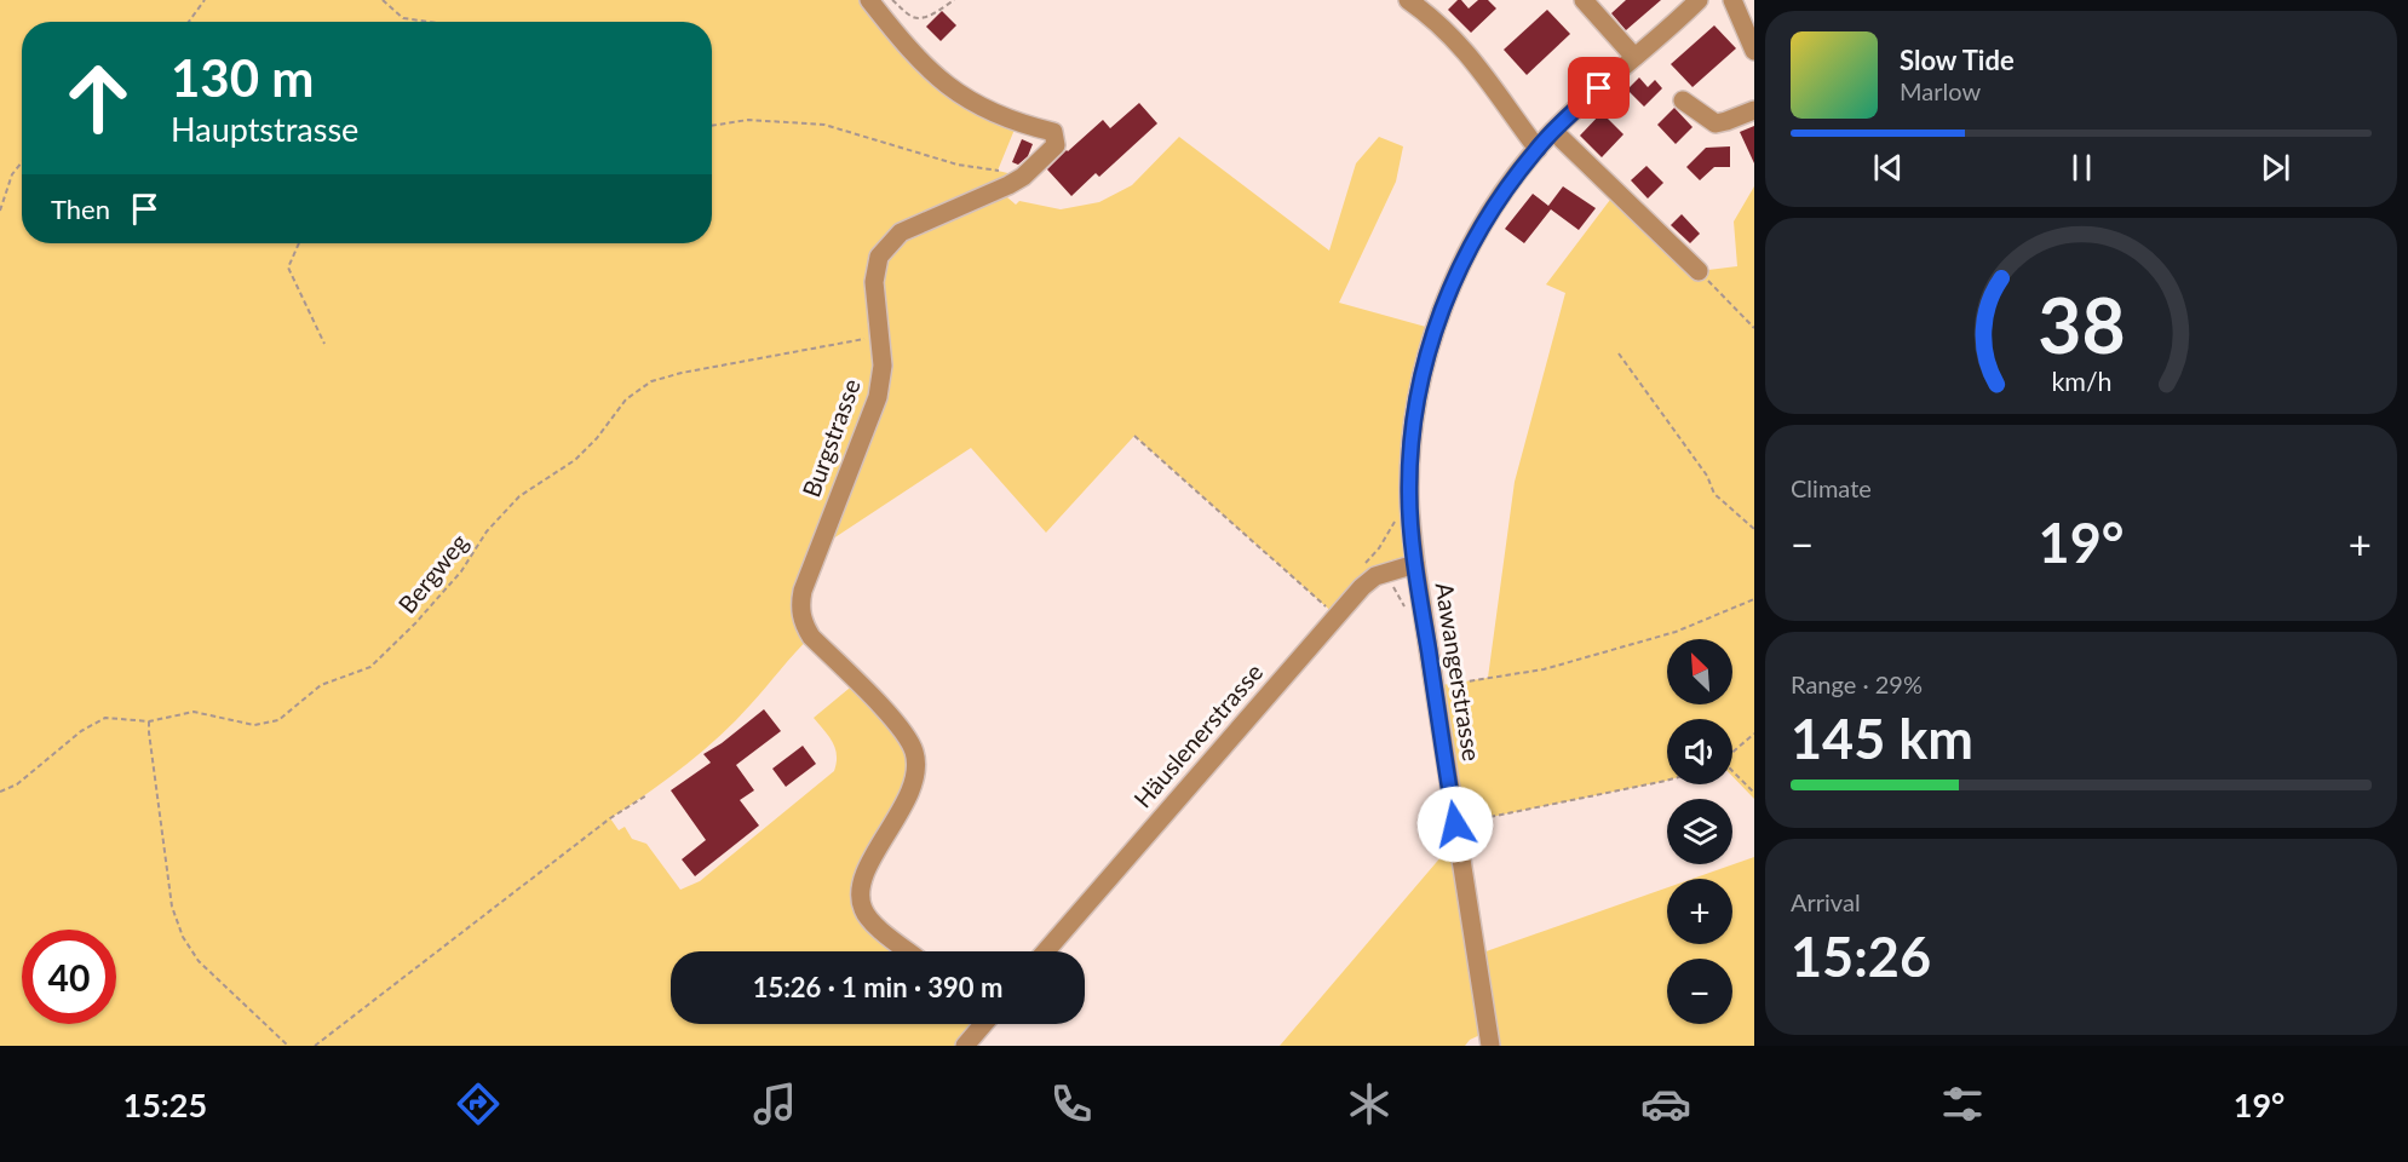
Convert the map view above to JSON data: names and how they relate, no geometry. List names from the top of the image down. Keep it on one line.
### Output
{"streets":{"street":["Burgstrasse","Aawangerstrasse","Häuslenerstrasse"],"path":["Bergweg"]},"crossings":[["Burgstrasse","Bergweg"],["Aawangerstrasse","Häuslenerstrasse"]],"north":"top left","page":{"turn":["130 m","Hauptstrasse"],"song":["Slow Tide","Marlow"],"then":"Then","tile":["Climate",["Range · 29%","145 km"],["Arrival","15:26"]],"heat":["−","19°","+"],"map_buttons":["+","−"],"limit":"40","trip":"15:26 · 1 min · 390 m","tabs":["15:25","19°"],"gauge":["38","km/h"]}}
